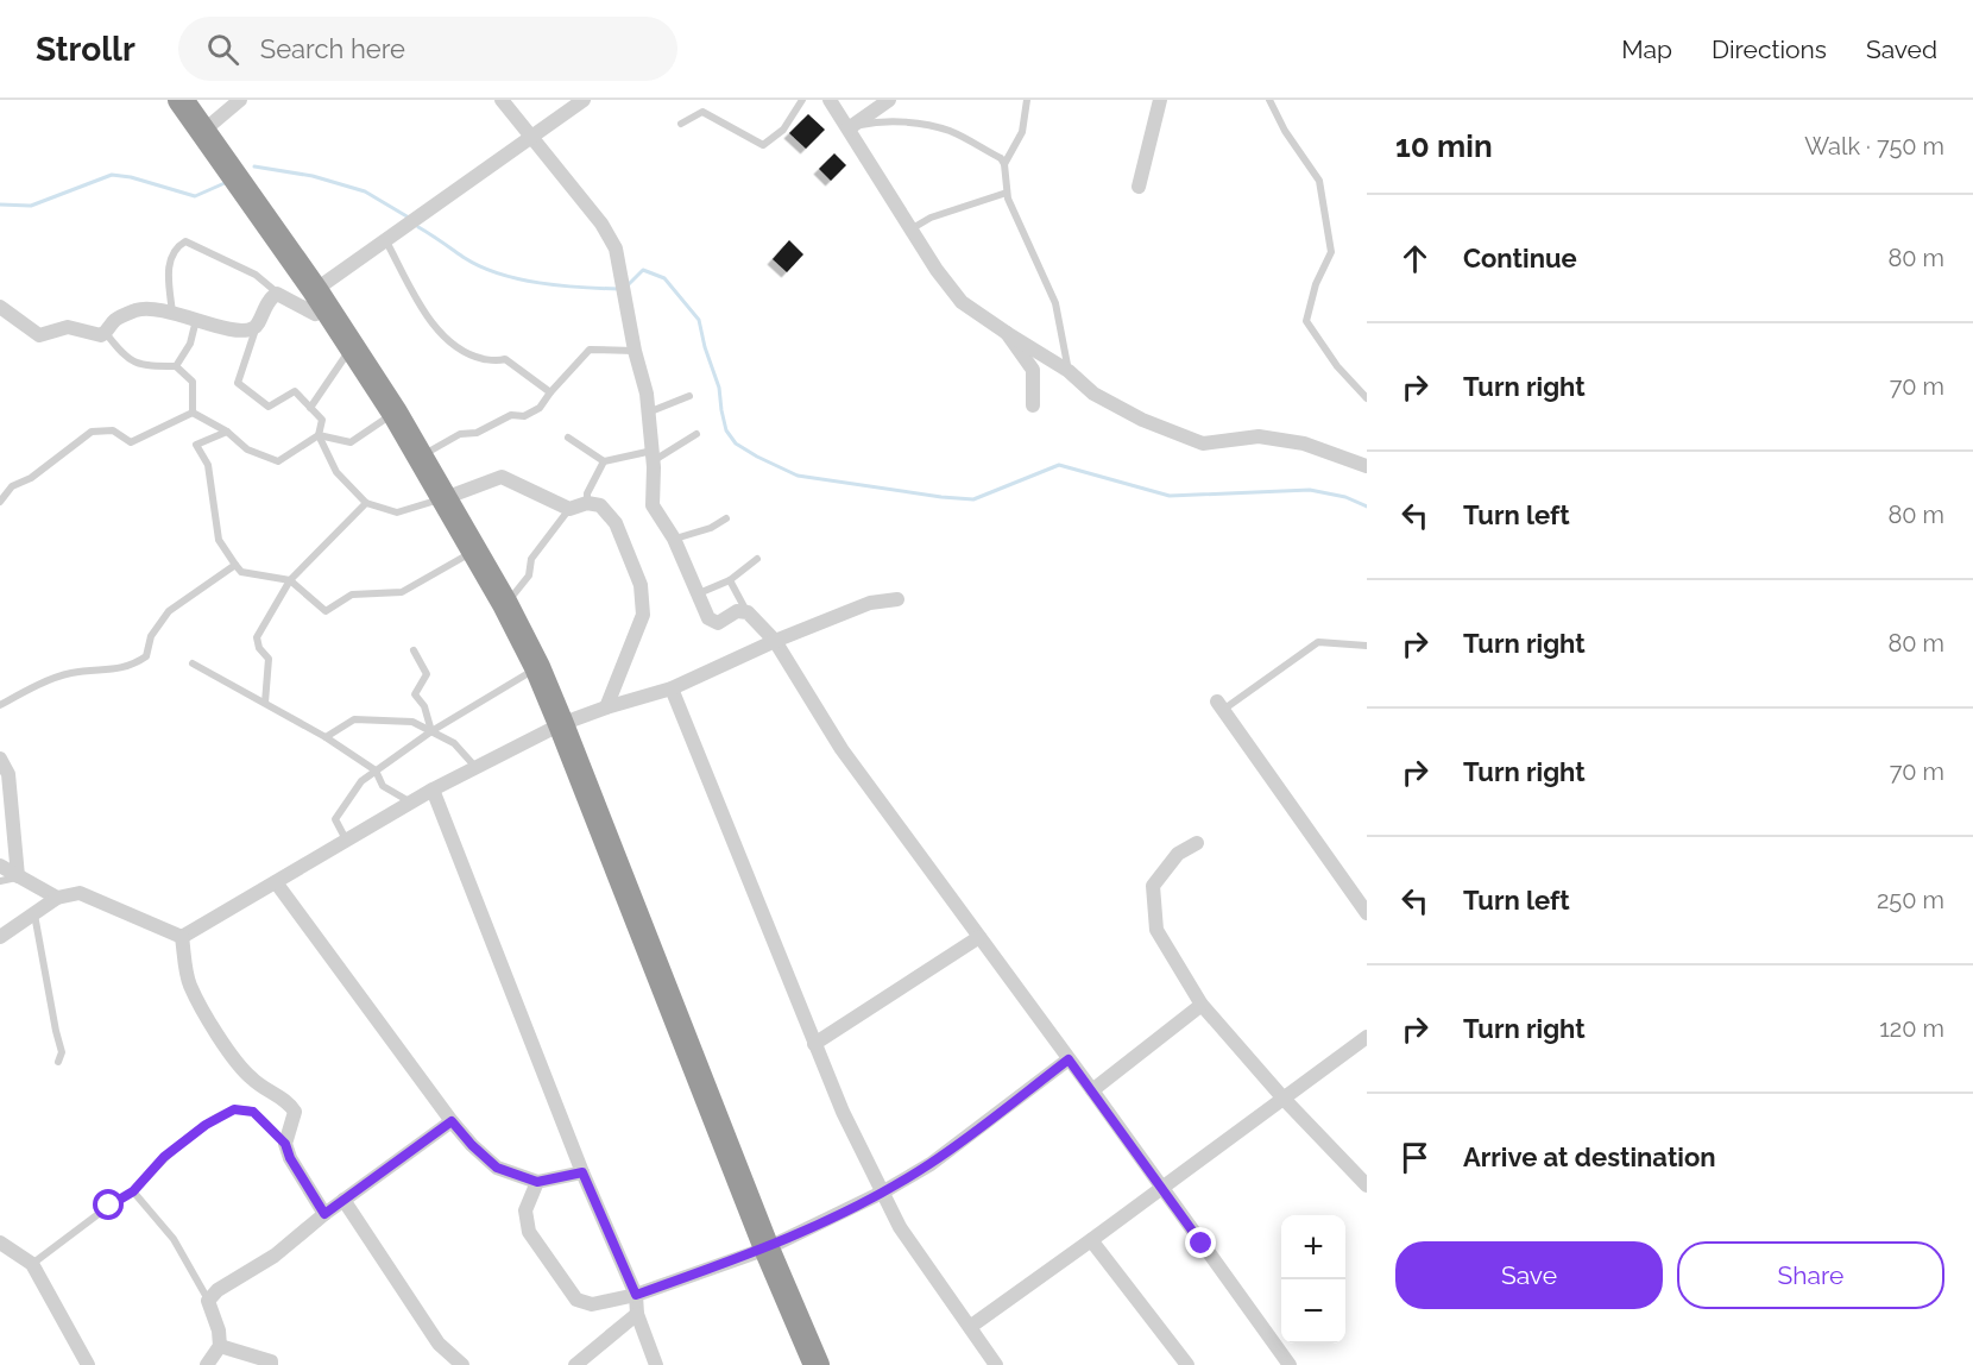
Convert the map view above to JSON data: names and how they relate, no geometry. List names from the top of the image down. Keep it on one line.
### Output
{"page":{"header":"Strollr","search":"Search here","nav":["Map","Directions","Saved"],"heading":["10 min","Walk · 750 m"],"list":[["Continue","80 m"],["Turn right","70 m"],["Turn left","80 m"],["Turn right","80 m"],["Turn right","70 m"],["Turn left","250 m"],["Turn right","120 m"],"Arrive at destination"],"map_buttons":["+","−"],"buttons":["Save","Share"]}}
